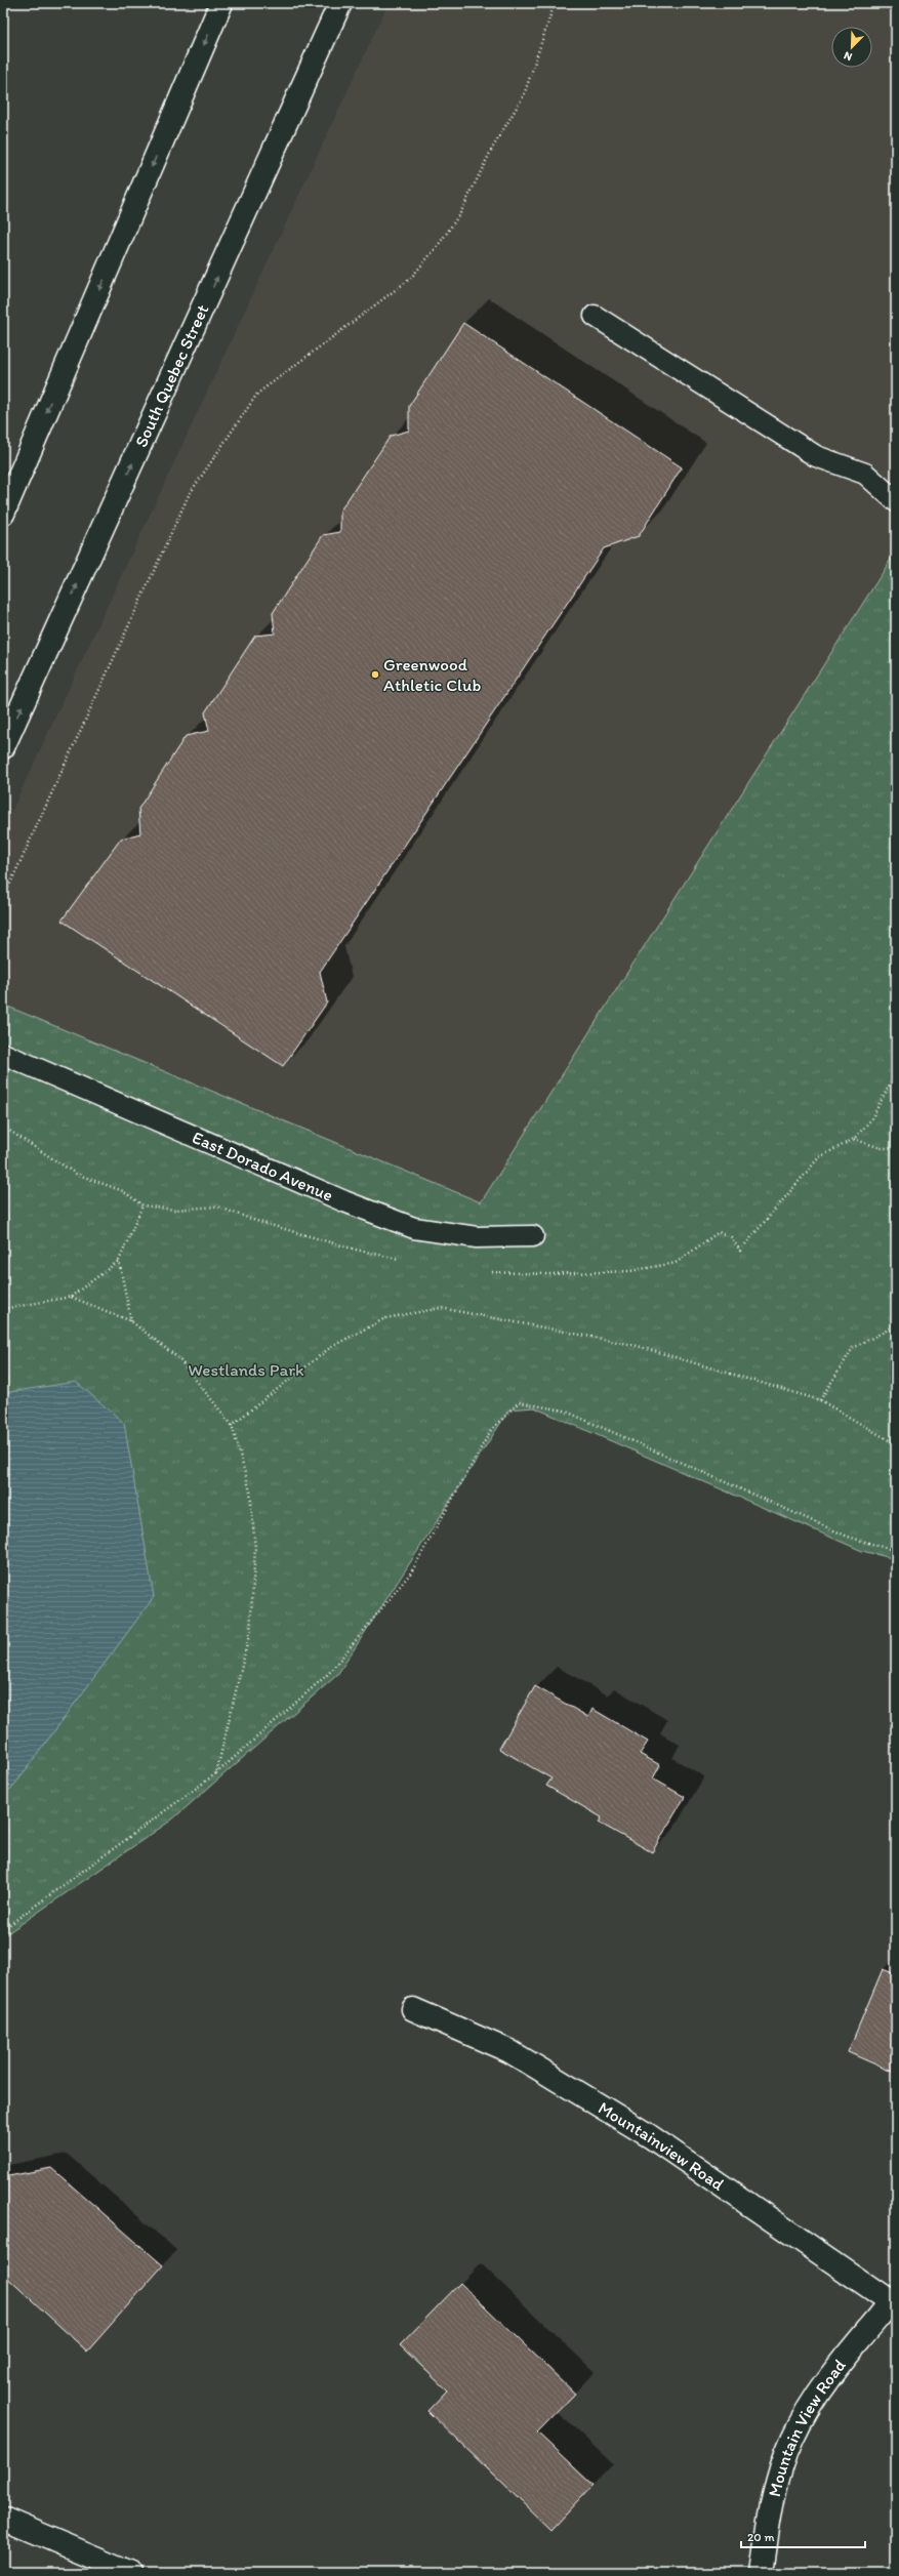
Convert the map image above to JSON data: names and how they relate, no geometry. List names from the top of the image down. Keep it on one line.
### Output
{"streets":{"main road":["South Quebec Street","Mountainview Road","Mountain View Road"],"lane":["East Dorado Avenue"]},"crossings":[["Mountainview Road","Mountain View Road"]],"parks":["Westlands Park"],"places":["Greenwood Athletic Club"],"scale_bar":"20 m","north":"bottom left"}
